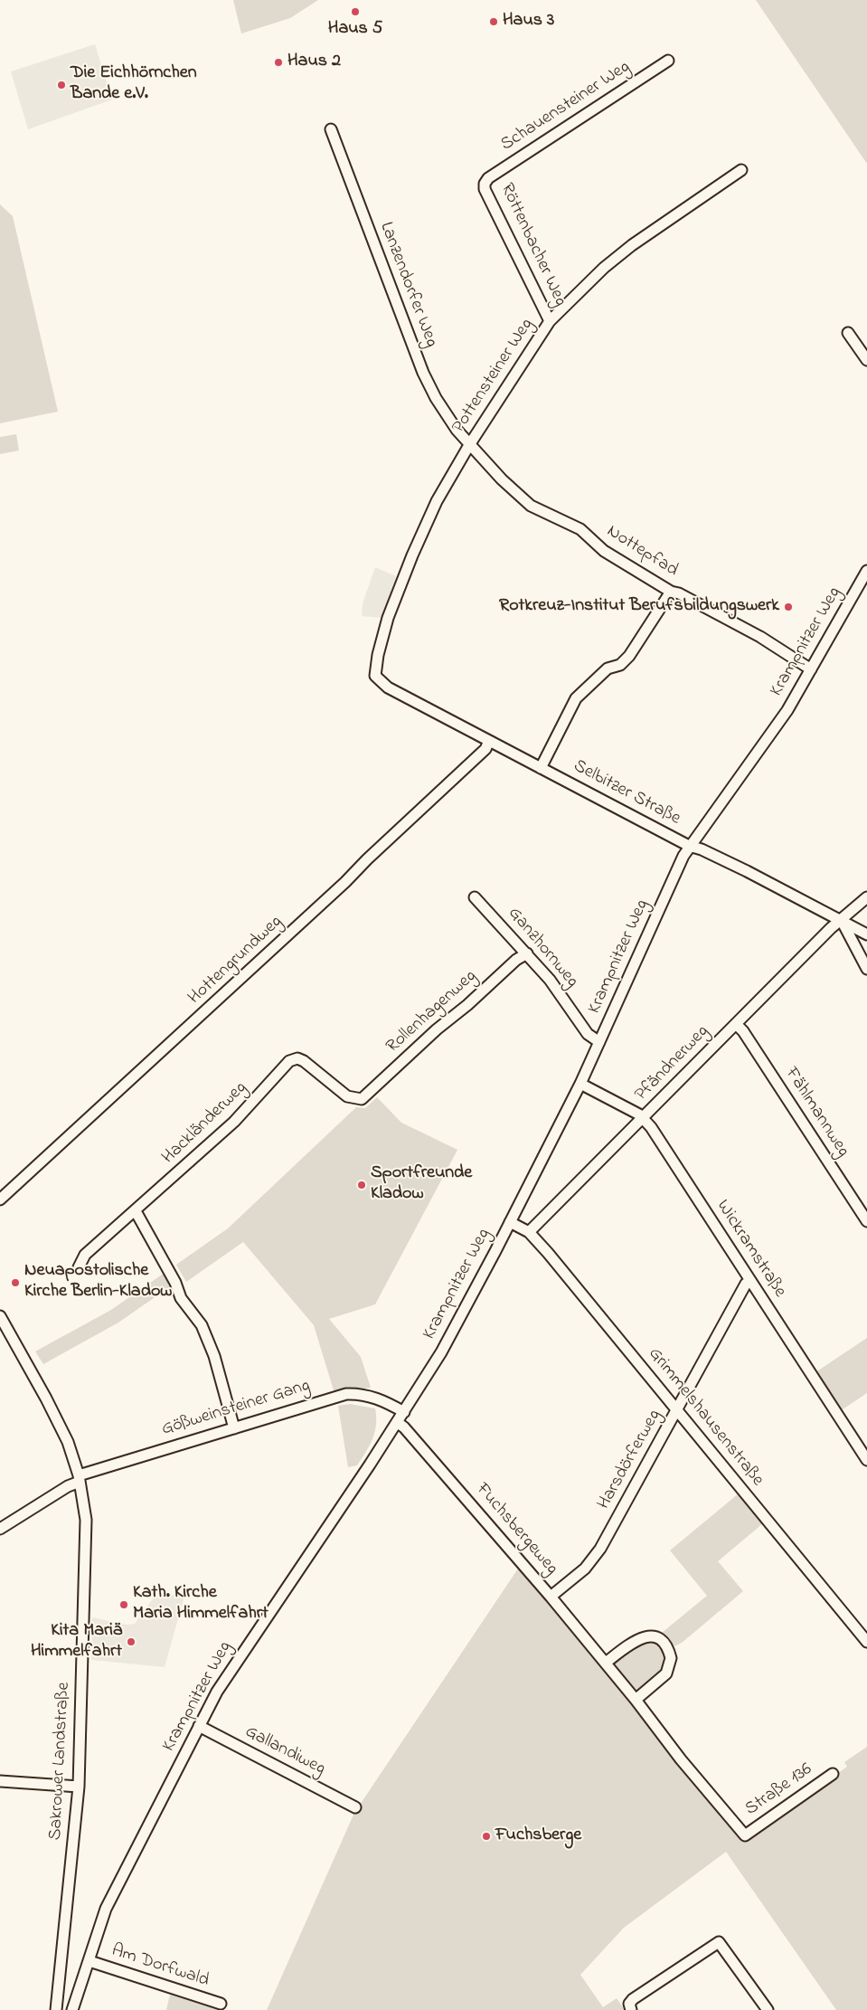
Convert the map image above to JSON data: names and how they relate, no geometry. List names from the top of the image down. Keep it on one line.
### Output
{"streets":{"street":["Schauensteiner Weg","Röttenbacher Weg","Lanzendorfer Weg","Pottensteiner Weg","Nottepfad","Krampnitzer Weg","Selbitzer Straße","Ganzhornweg","Hottengrundweg","Rollenhagenweg","Pfändnerweg","Fählmannweg","Hackländerweg","Wickramstraße","Gößweinsteiner Gang","Grimmelshausenstraße","Harsdörferweg","Fuchsbergeweg","Gallandiweg","Sakrower Landstraße","Straße 136","Am Dorfwald"]},"crossings":[["Schauensteiner Weg","Röttenbacher Weg"],["Röttenbacher Weg","Pottensteiner Weg"],["Lanzendorfer Weg","Pottensteiner Weg"],["Lanzendorfer Weg","Nottepfad"],["Pottensteiner Weg","Nottepfad"],["Pottensteiner Weg","Selbitzer Straße"],["Nottepfad","Krampnitzer Weg"],["Krampnitzer Weg","Selbitzer Straße"],["Krampnitzer Weg","Ganzhornweg"],["Krampnitzer Weg","Wickramstraße"],["Krampnitzer Weg","Gößweinsteiner Gang"],["Krampnitzer Weg","Grimmelshausenstraße"],["Krampnitzer Weg","Fuchsbergeweg"],["Krampnitzer Weg","Gallandiweg"],["Krampnitzer Weg","Am Dorfwald"],["Selbitzer Straße","Hottengrundweg"],["Selbitzer Straße","Pfändnerweg"],["Ganzhornweg","Rollenhagenweg"],["Rollenhagenweg","Hackländerweg"],["Pfändnerweg","Fählmannweg"],["Pfändnerweg","Wickramstraße"],["Pfändnerweg","Grimmelshausenstraße"],["Wickramstraße","Harsdörferweg"],["Gößweinsteiner Gang","Sakrower Landstraße"],["Grimmelshausenstraße","Harsdörferweg"],["Harsdörferweg","Fuchsbergeweg"],["Fuchsbergeweg","Straße 136"]],"places":["Haus 5","Haus 3","Haus 2","Die Eichhörnchen Bande e.V.","Rotkreuz-Institut Berufsbildungswerk","Sportfreunde Kladow","Neuapostolische Kirche Berlin-Kladow","Kath. Kirche Maria Himmelfahrt","Kita Mariä Himmelfahrt","Fuchsberge"]}
